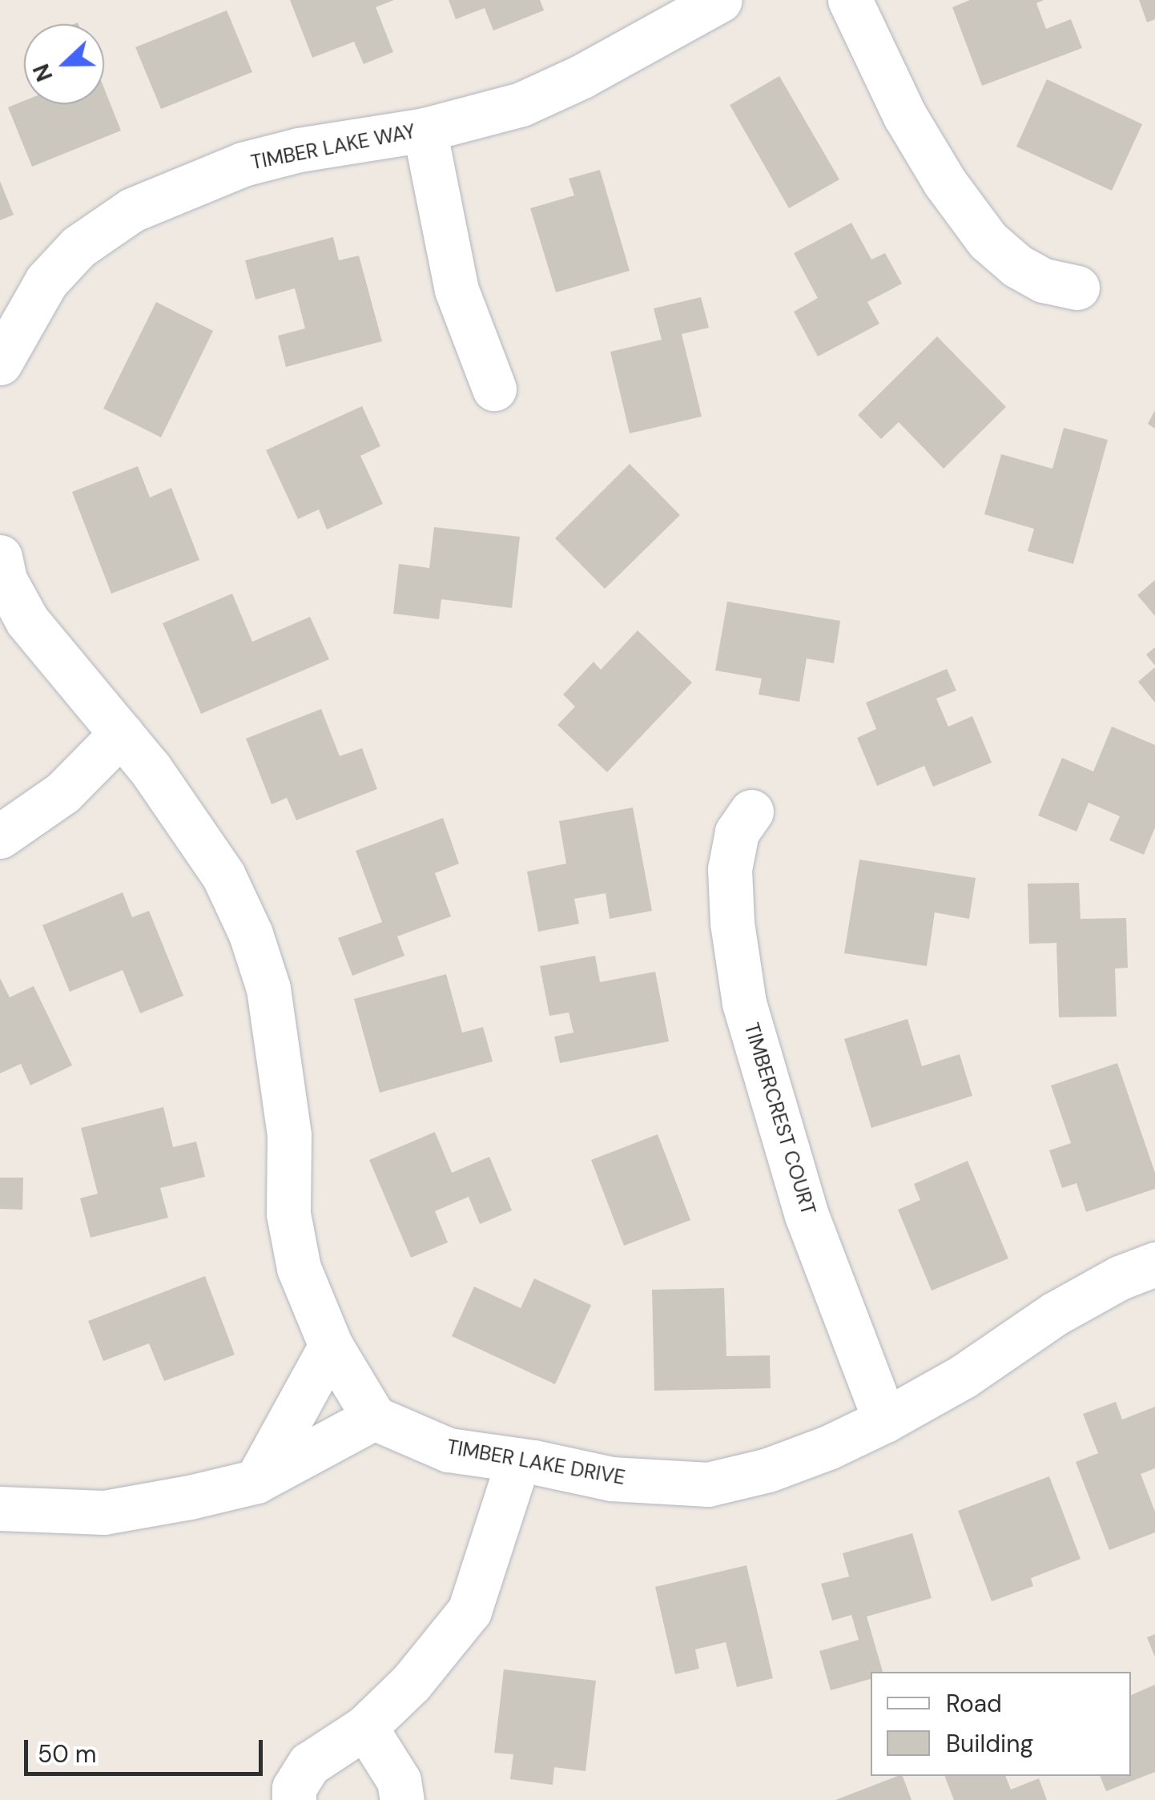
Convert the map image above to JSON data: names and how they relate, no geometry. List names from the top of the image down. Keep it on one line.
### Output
{"streets":{"street":["TIMBER LAKE WAY","TIMBERCREST COURT","TIMBER LAKE DRIVE"]},"crossings":[["TIMBERCREST COURT","TIMBER LAKE DRIVE"]],"legend":["Road","Building"],"scale_bar":"50 m","north":"left"}
